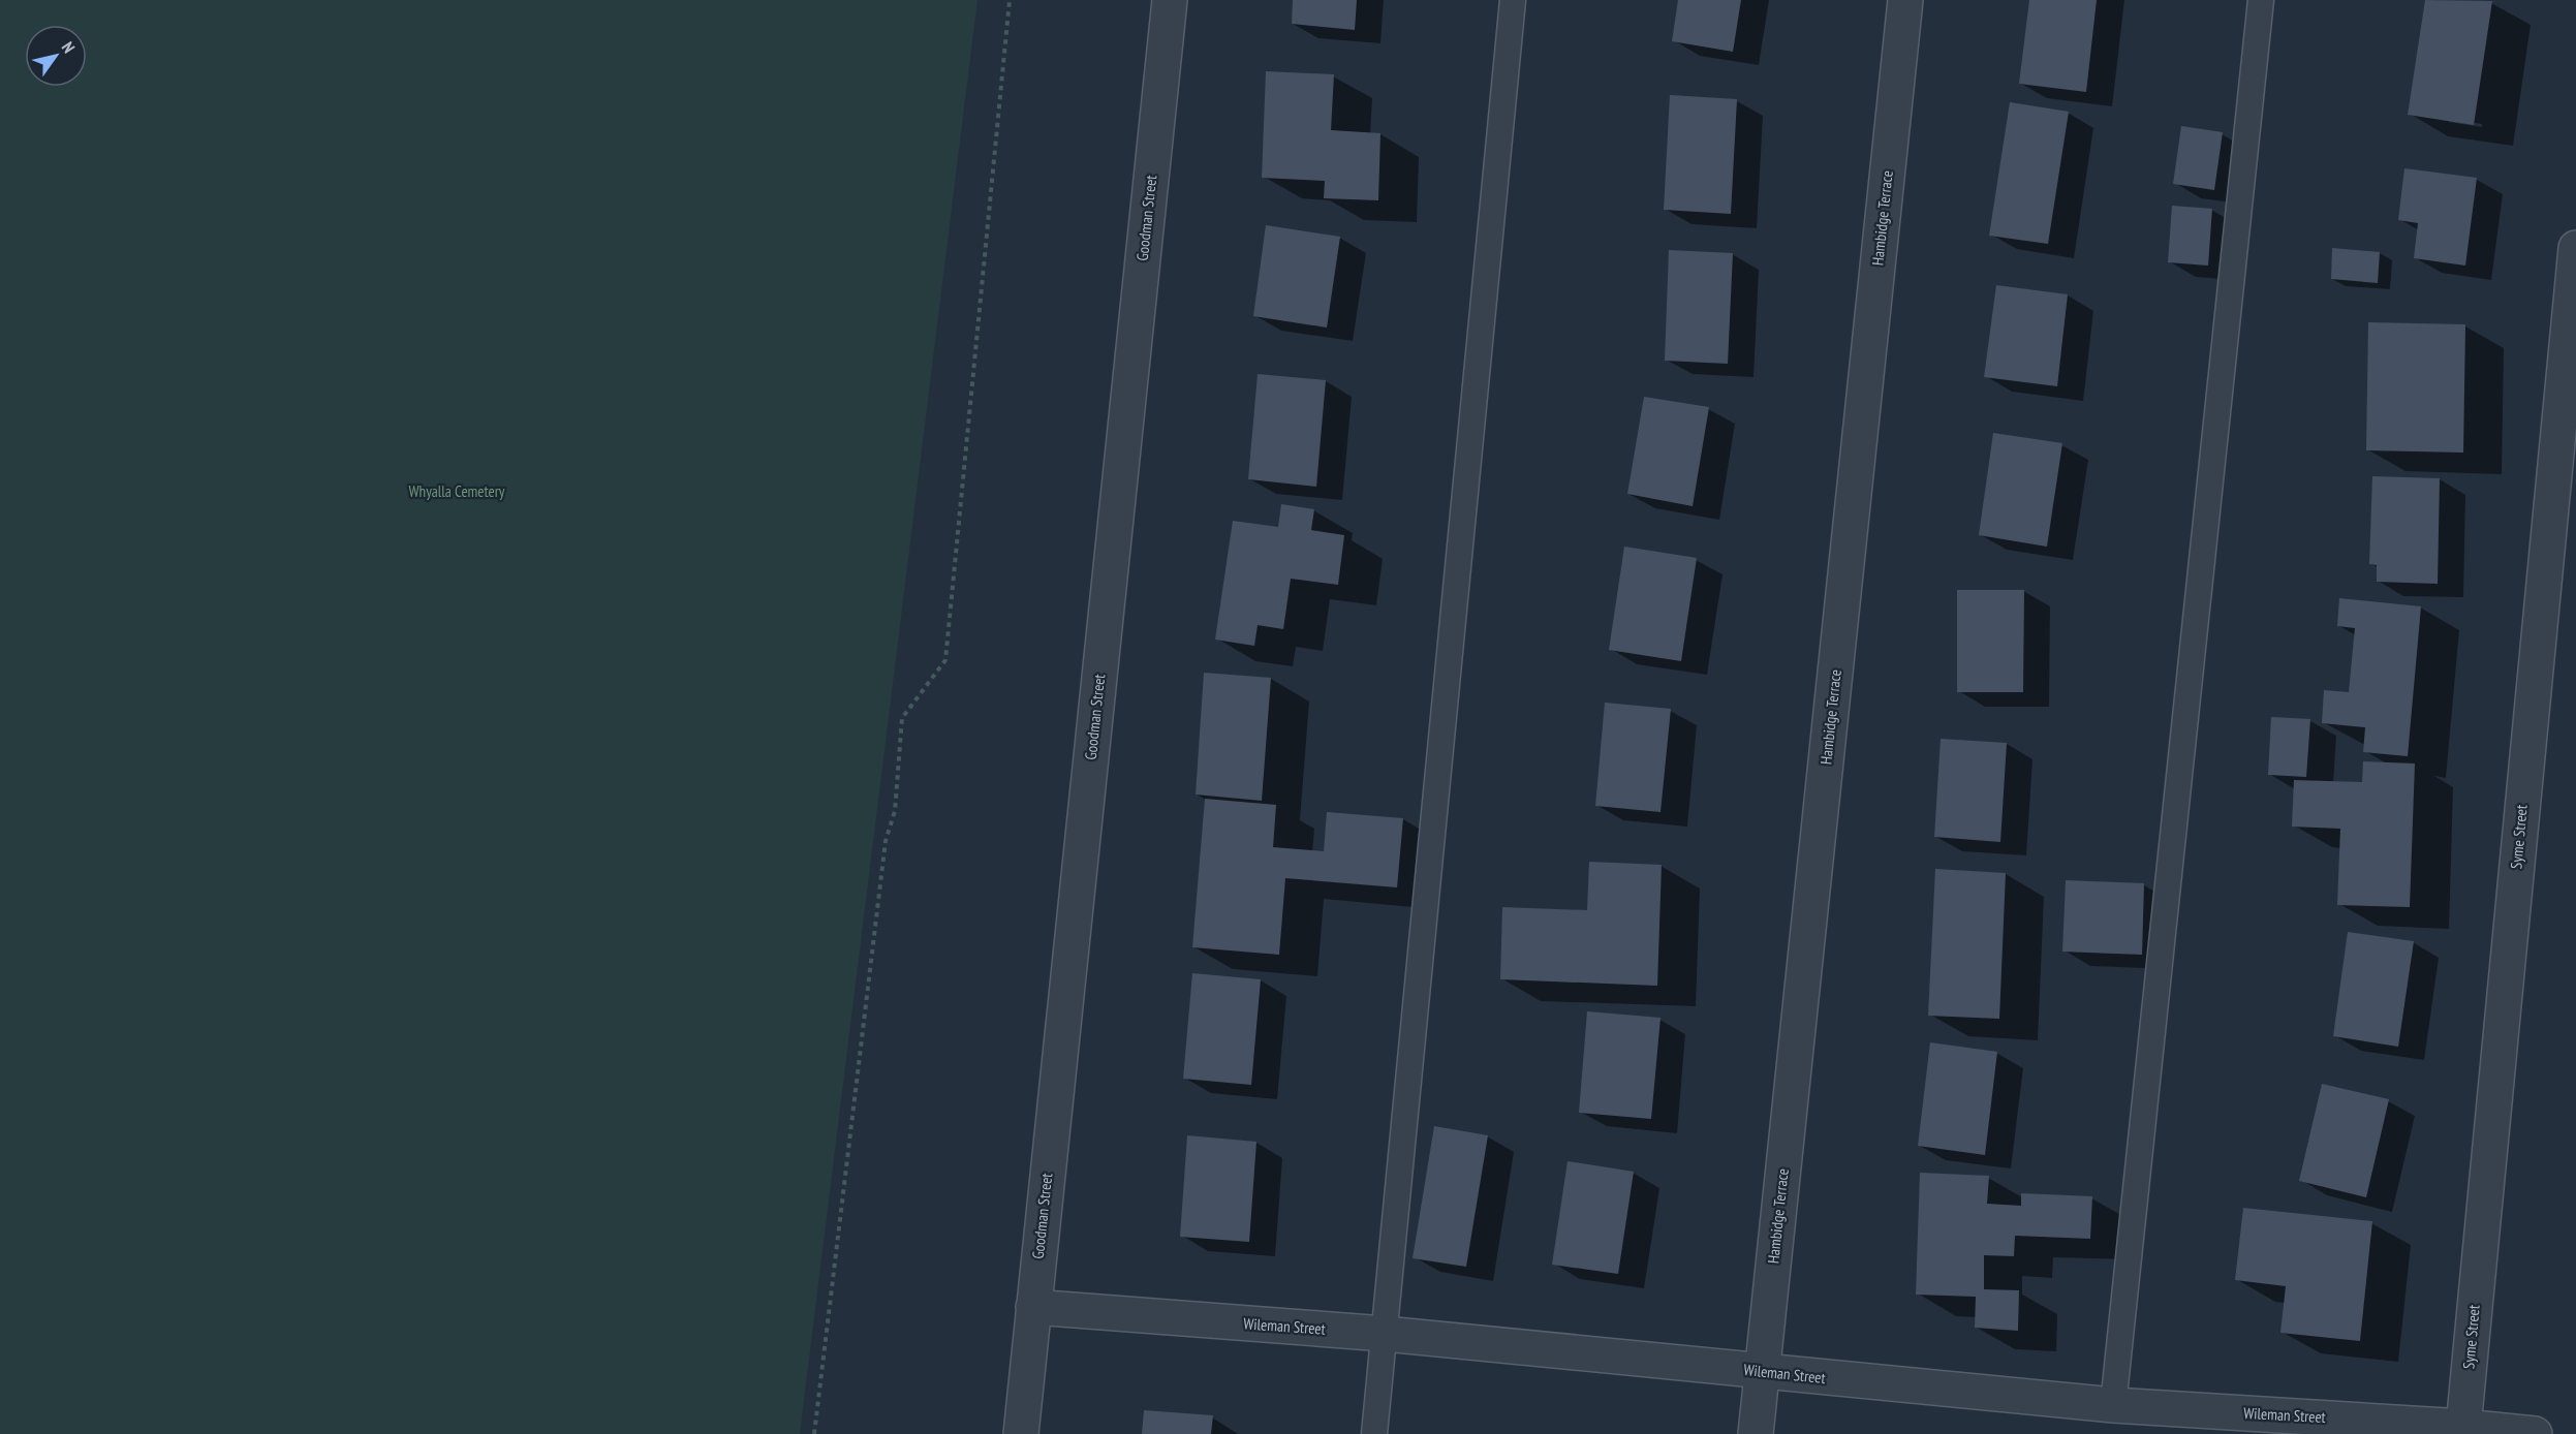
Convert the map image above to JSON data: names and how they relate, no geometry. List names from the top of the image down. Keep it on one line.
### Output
{"streets":{"street":["Goodman Street","Hambidge Terrace","Syme Street","Wileman Street"]},"crossings":[["Goodman Street","Wileman Street"],["Hambidge Terrace","Wileman Street"],["Syme Street","Wileman Street"]],"parks":["Whyalla Cemetery"],"north":"top right"}
